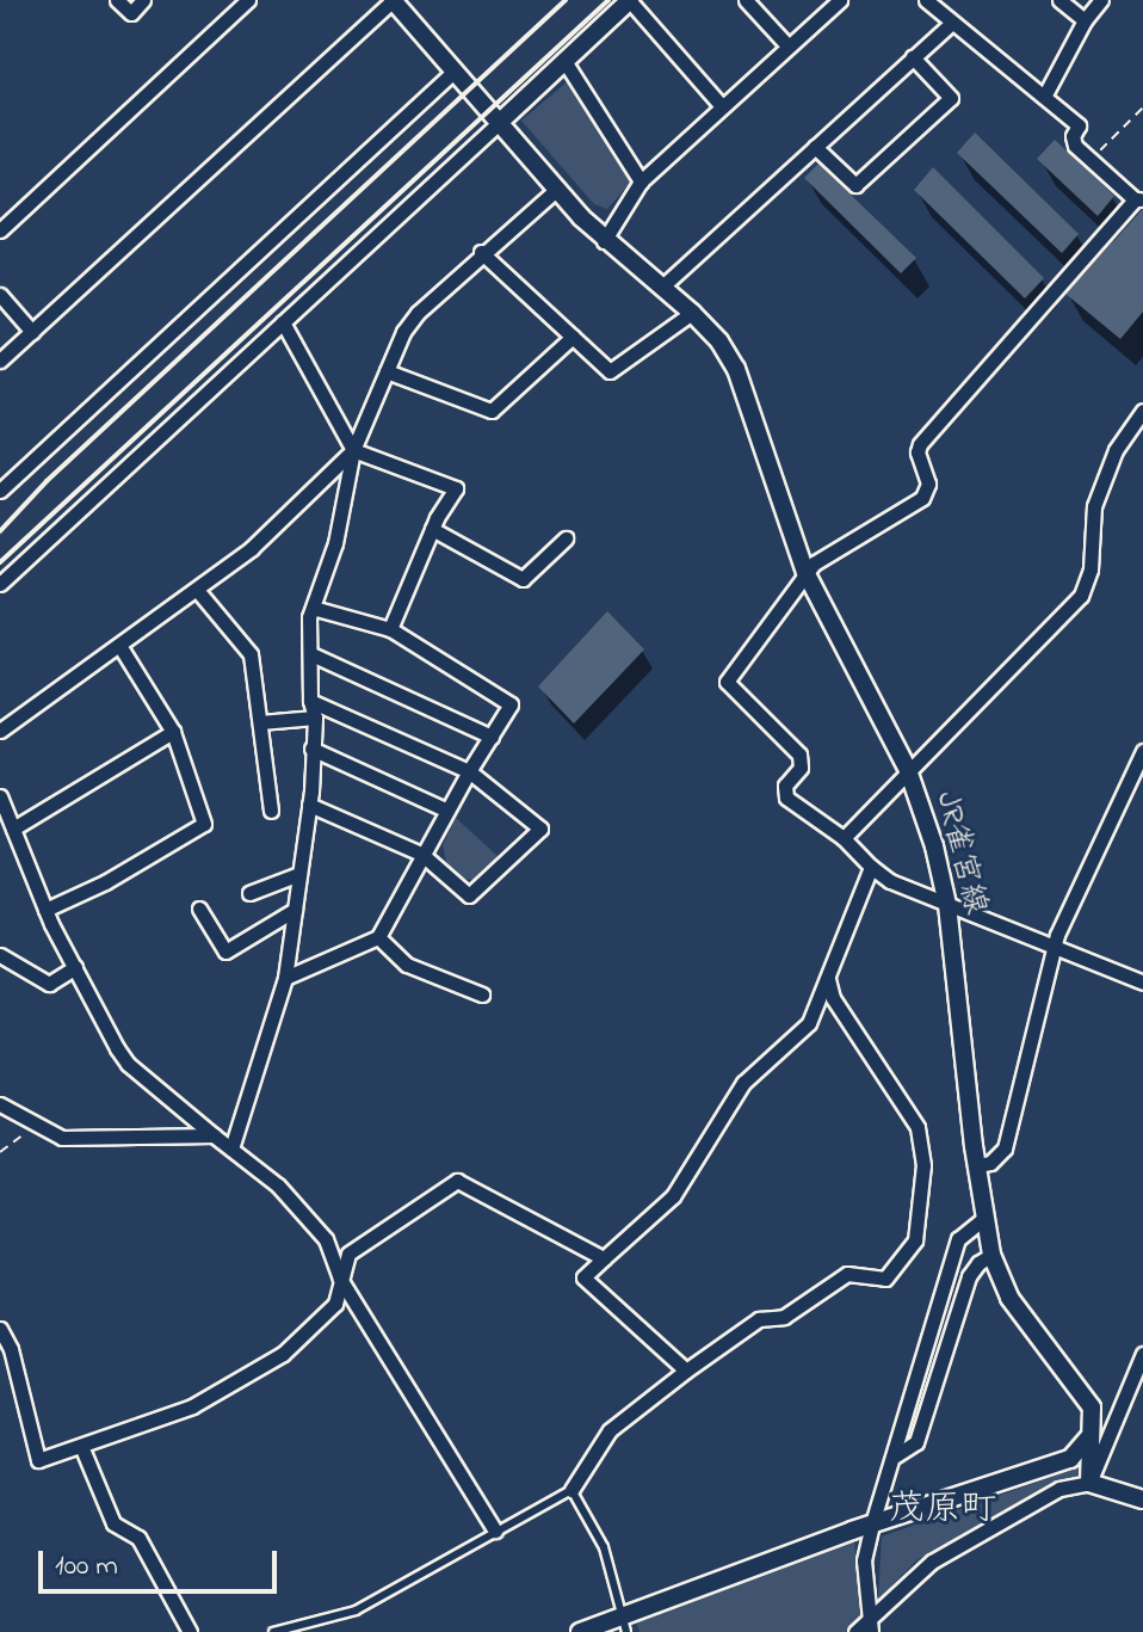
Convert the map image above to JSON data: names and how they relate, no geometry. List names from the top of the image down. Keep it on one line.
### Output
{"streets":{"street":["JR雀宮線"]},"districts":["茂原町"],"scale_bar":"100 m"}
